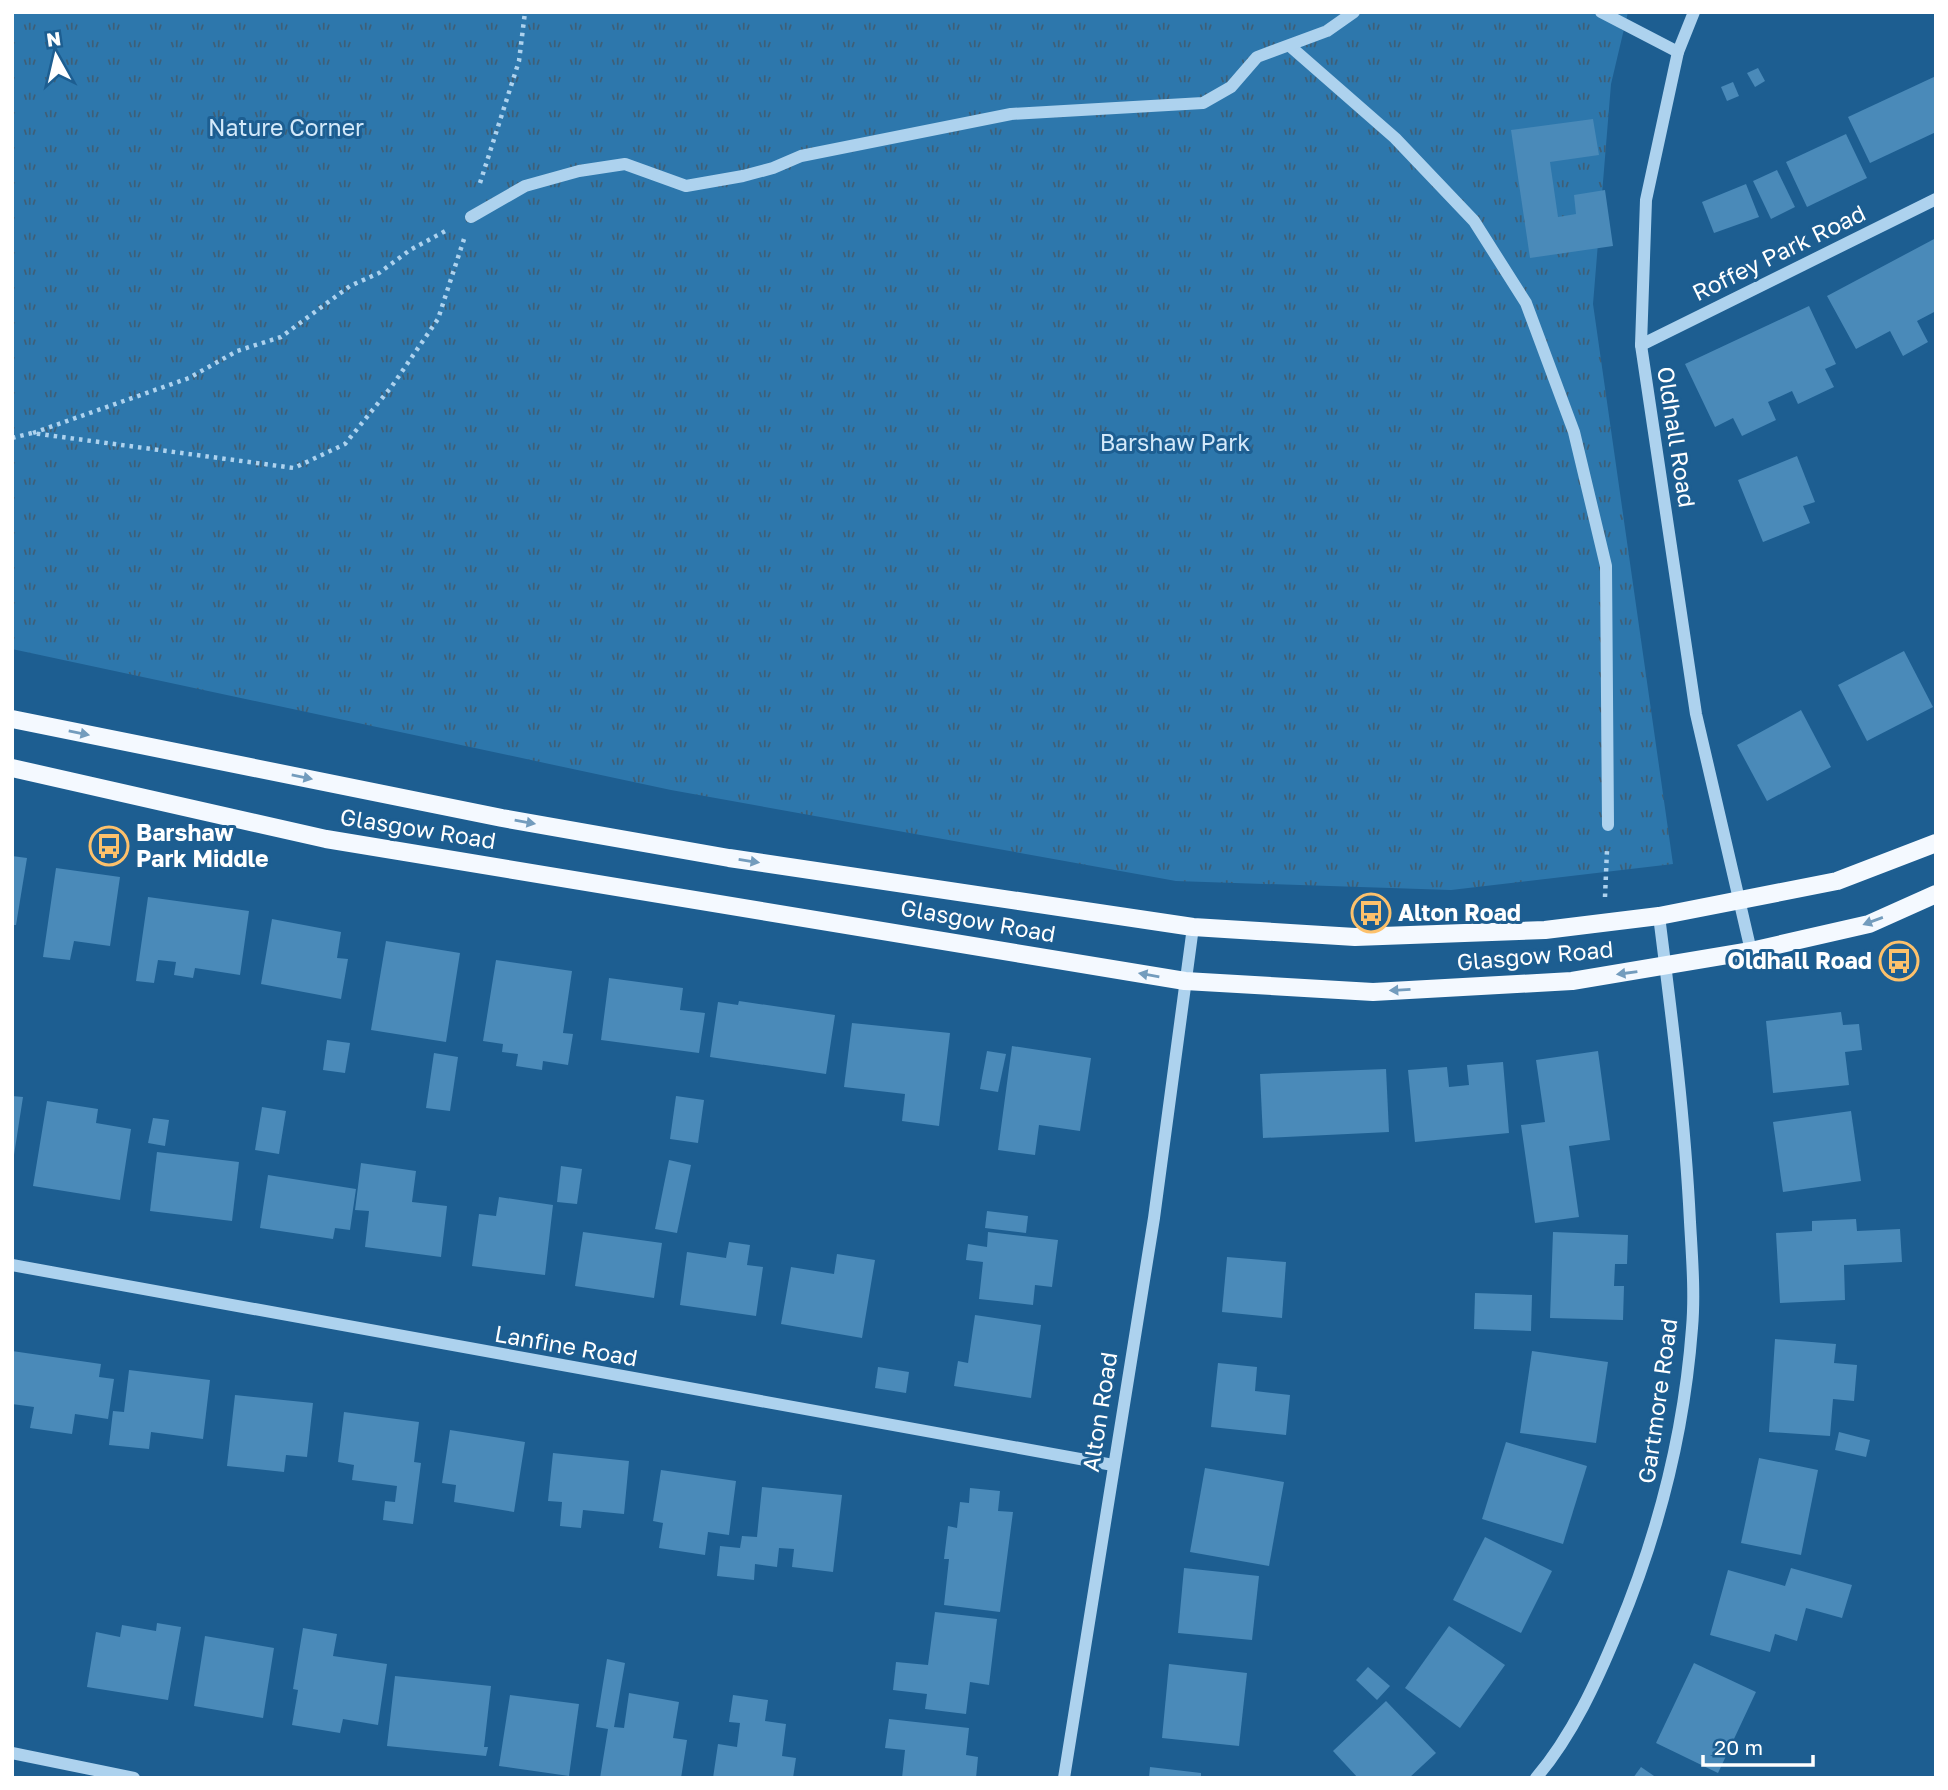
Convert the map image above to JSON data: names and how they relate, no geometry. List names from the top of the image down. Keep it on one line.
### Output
{"streets":{"main road":["Glasgow Road"],"street":["Roffey Park Road","Oldhall Road","Lanfine Road","Gartmore Road","Alton Road"]},"crossings":[["Roffey Park Road","Oldhall Road"],["Oldhall Road","Glasgow Road"],["Glasgow Road","Gartmore Road"],["Glasgow Road","Alton Road"],["Lanfine Road","Alton Road"]],"parks":["Nature Corner","Barshaw Park"],"places":{"bus stop":["Barshaw Park Middle","Alton Road","Oldhall Road"]},"scale_bar":"20 m","north":"top"}
